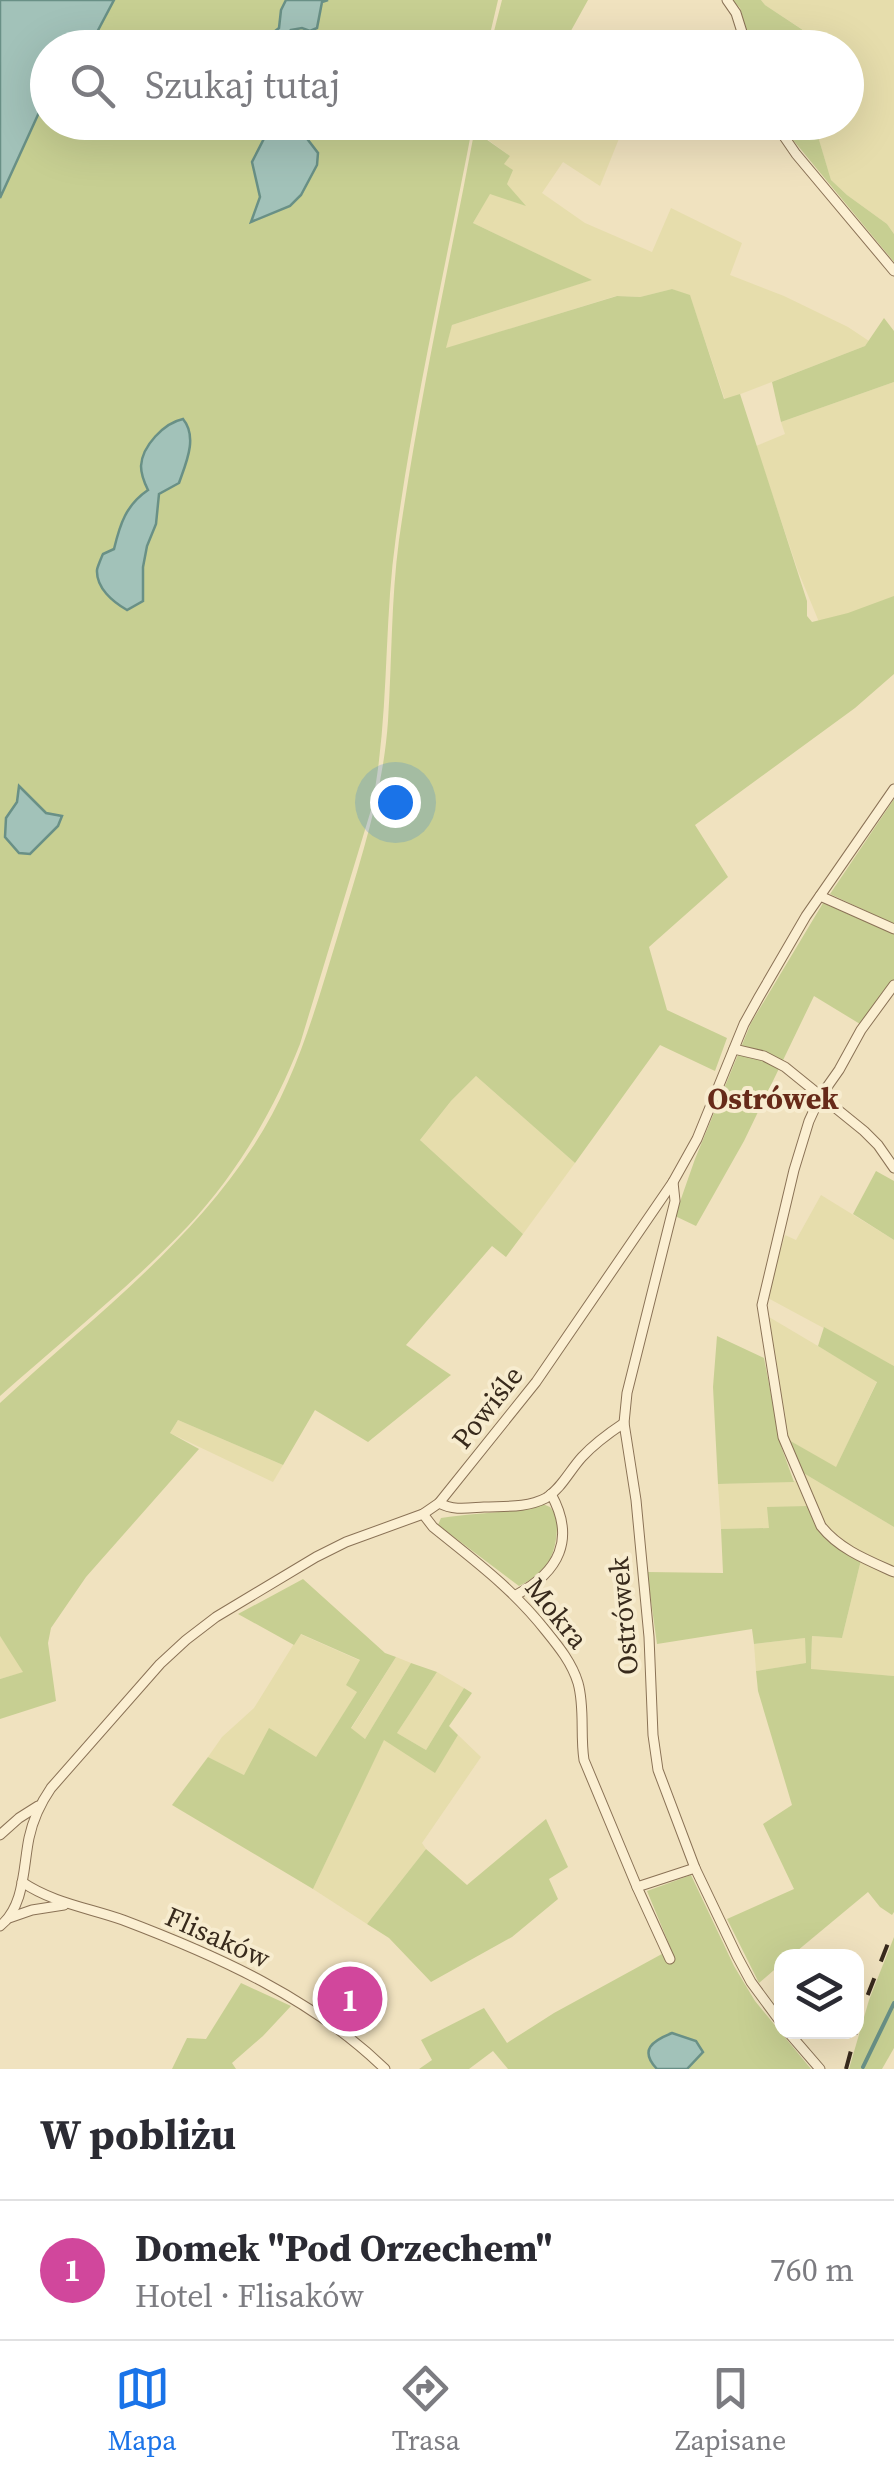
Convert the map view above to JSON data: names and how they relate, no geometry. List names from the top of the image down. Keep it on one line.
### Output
{"streets":{"street":["Powiśle","Mokra","Ostrówek","Flisaków"]},"crossings":[["Powiśle","Mokra"],["Powiśle","Ostrówek"],["Powiśle","Flisaków"]],"districts":["Ostrówek"],"page":{"search":"Szukaj tutaj","pins":"1","heading":"W pobliżu","list":[{"mark":"1","name":"Domek \"Pod Orzechem\"","note":"Hotel · Flisaków","value":"760 m"}],"nav":["Mapa","Trasa","Zapisane"]}}
